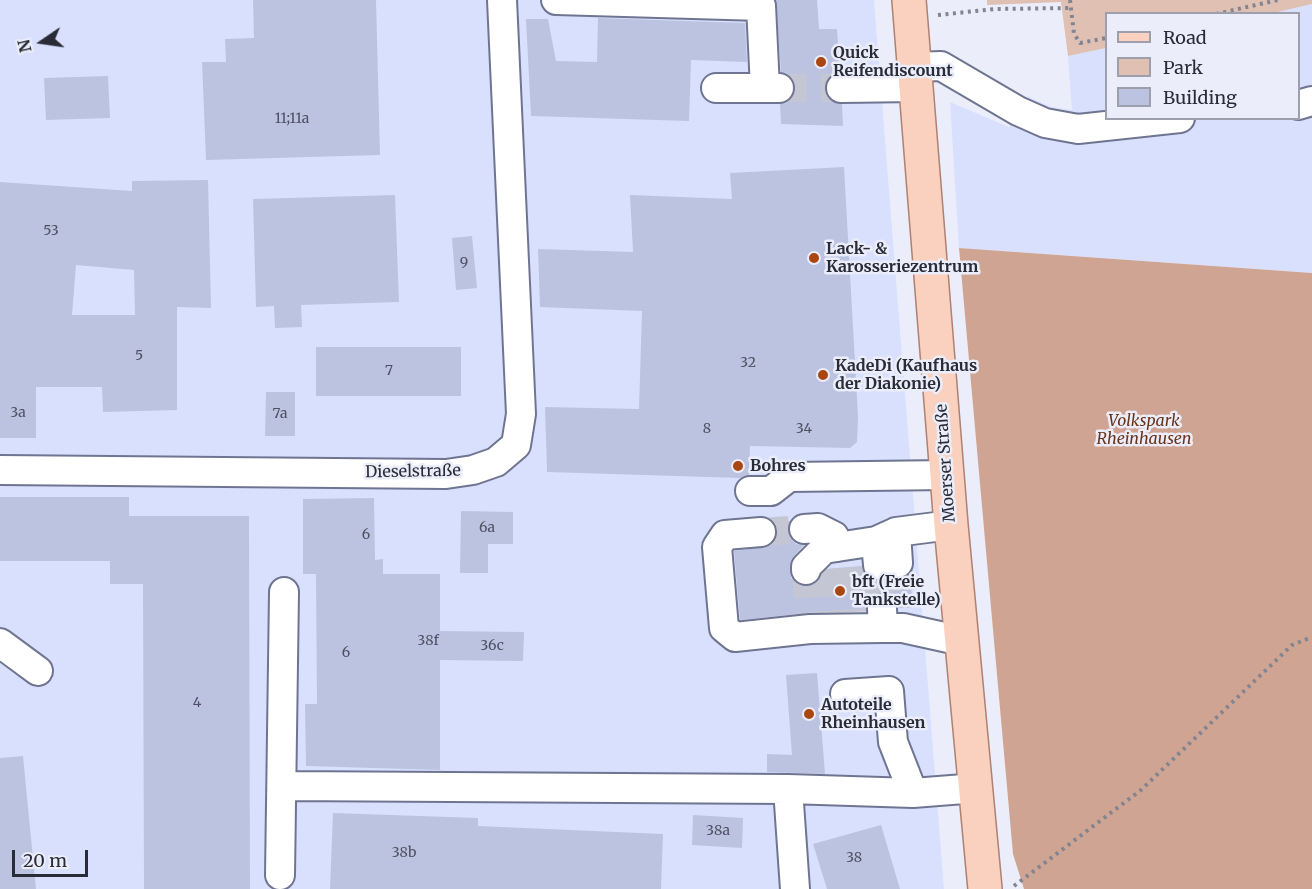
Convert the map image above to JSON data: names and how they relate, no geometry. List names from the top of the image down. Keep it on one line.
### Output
{"streets":{"main road":["Moerser Straße"],"street":["Dieselstraße"]},"parks":["Volkspark Rheinhausen"],"places":["Quick Reifendiscount","Lack- & Karosseriezentrum","KadeDi (Kaufhaus der Diakonie)","Bohres","bft (Freie Tankstelle)","Autoteile Rheinhausen"],"house_numbers":["11;11a","53","9","5","32","7","3a","7a","8","34","6a","6","38f","36c","6","4","38a","38b","38"],"legend":["Road","Park","Building"],"scale_bar":"20 m","north":"left"}
